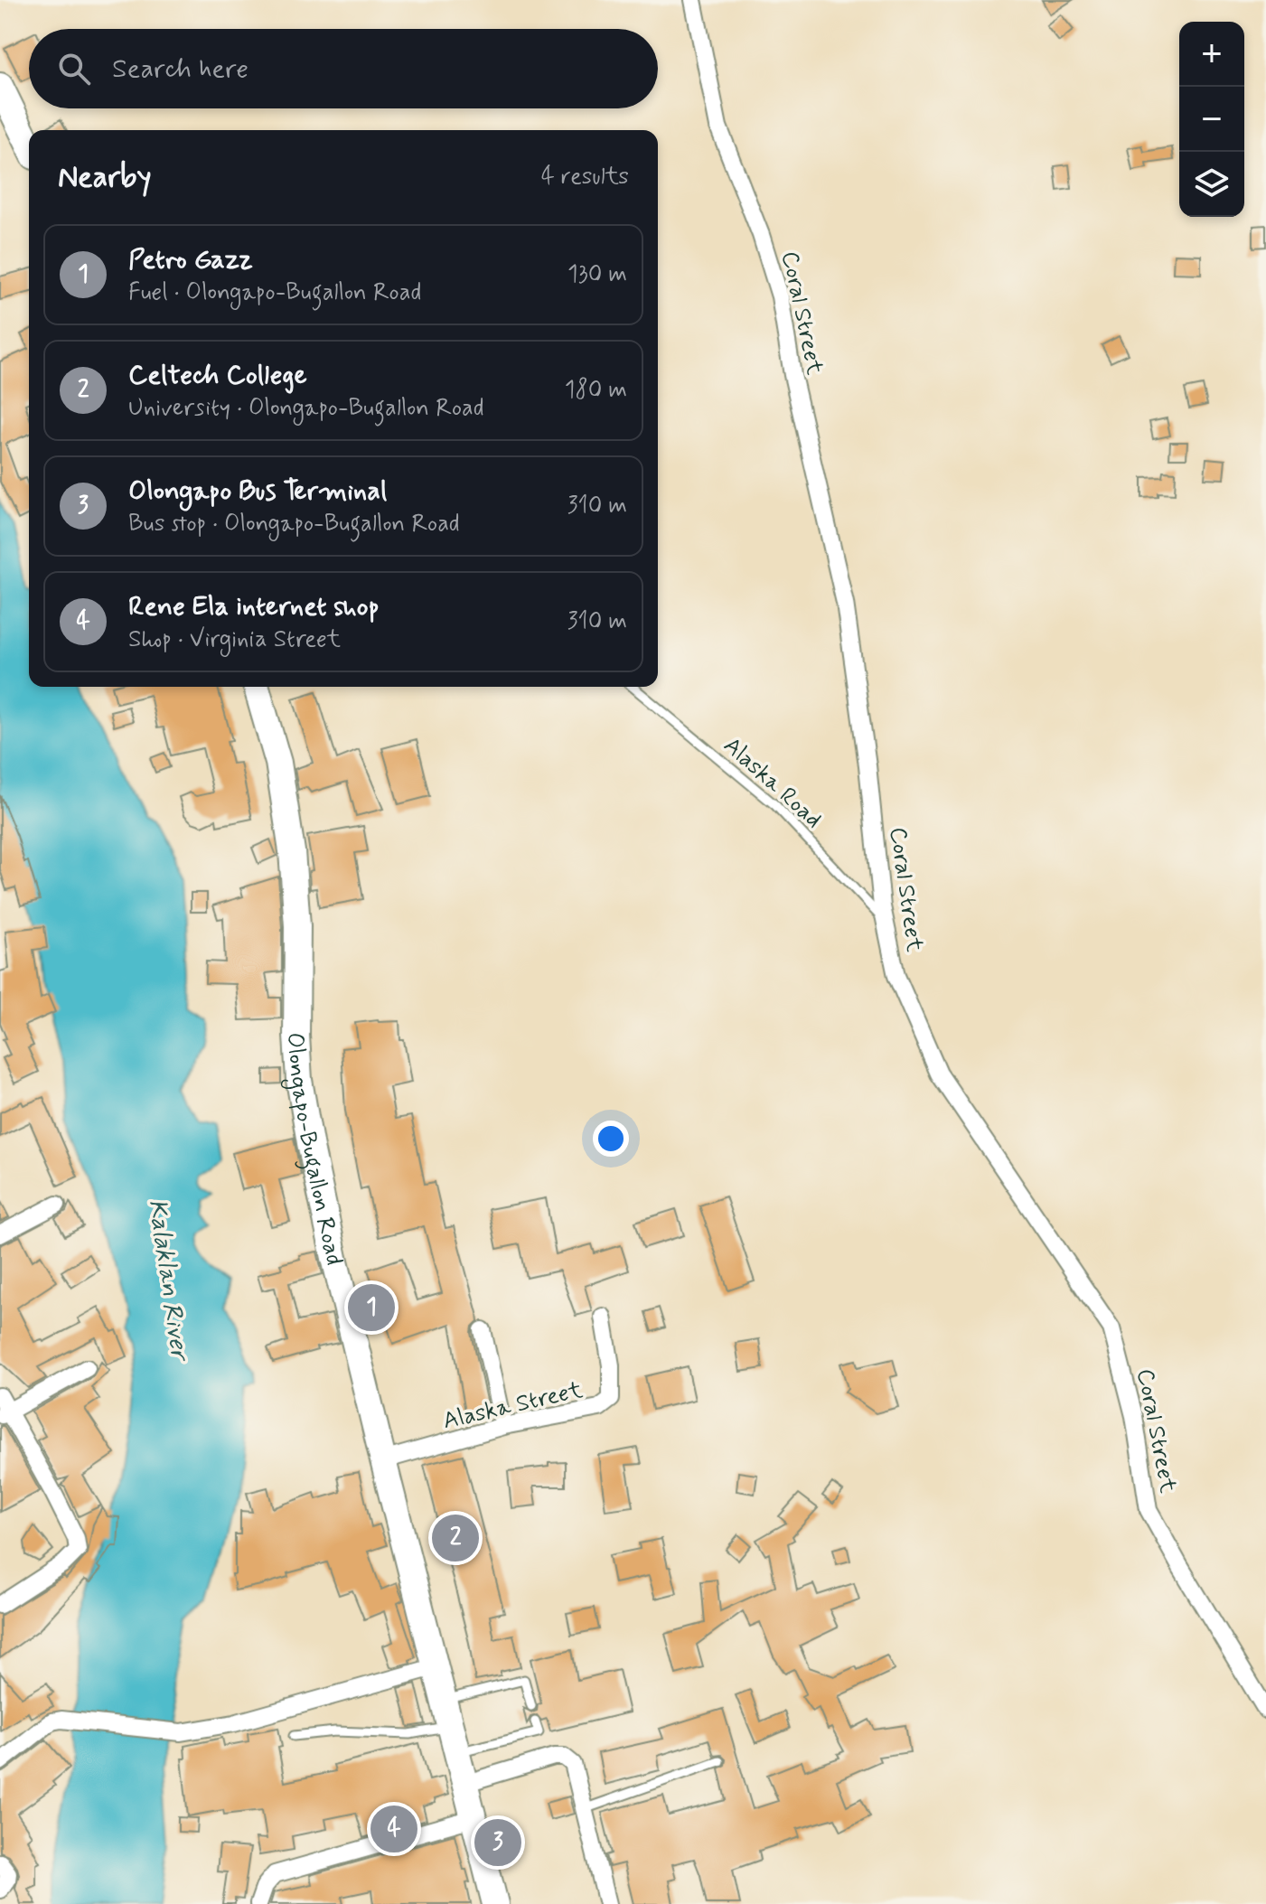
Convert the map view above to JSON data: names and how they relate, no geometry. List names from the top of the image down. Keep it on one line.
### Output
{"streets":{"main road":["Olongapo-Bugallon Road"],"street":["Coral Street","Alaska Street"],"lane":["Alaska Road"]},"crossings":[["Coral Street","Alaska Road"],["Olongapo-Bugallon Road","Alaska Street"]],"water":["Kalaklan River"],"page":{"map_buttons":["+","−"],"search":"Search here","heading":["Nearby","4 results"],"list":[{"mark":"1","name":"Petro Gazz","note":"Fuel · Olongapo-Bugallon Road","value":"130 m"},{"mark":"2","name":"Celtech College","note":"University · Olongapo-Bugallon Road","value":"180 m"},{"mark":"3","name":"Olongapo Bus Terminal","note":"Bus stop · Olongapo-Bugallon Road","value":"310 m"},{"mark":"4","name":"Rene Ela internet shop","note":"Shop · Virginia Street","value":"310 m"}],"pins":["1","2","4","3"]}}
